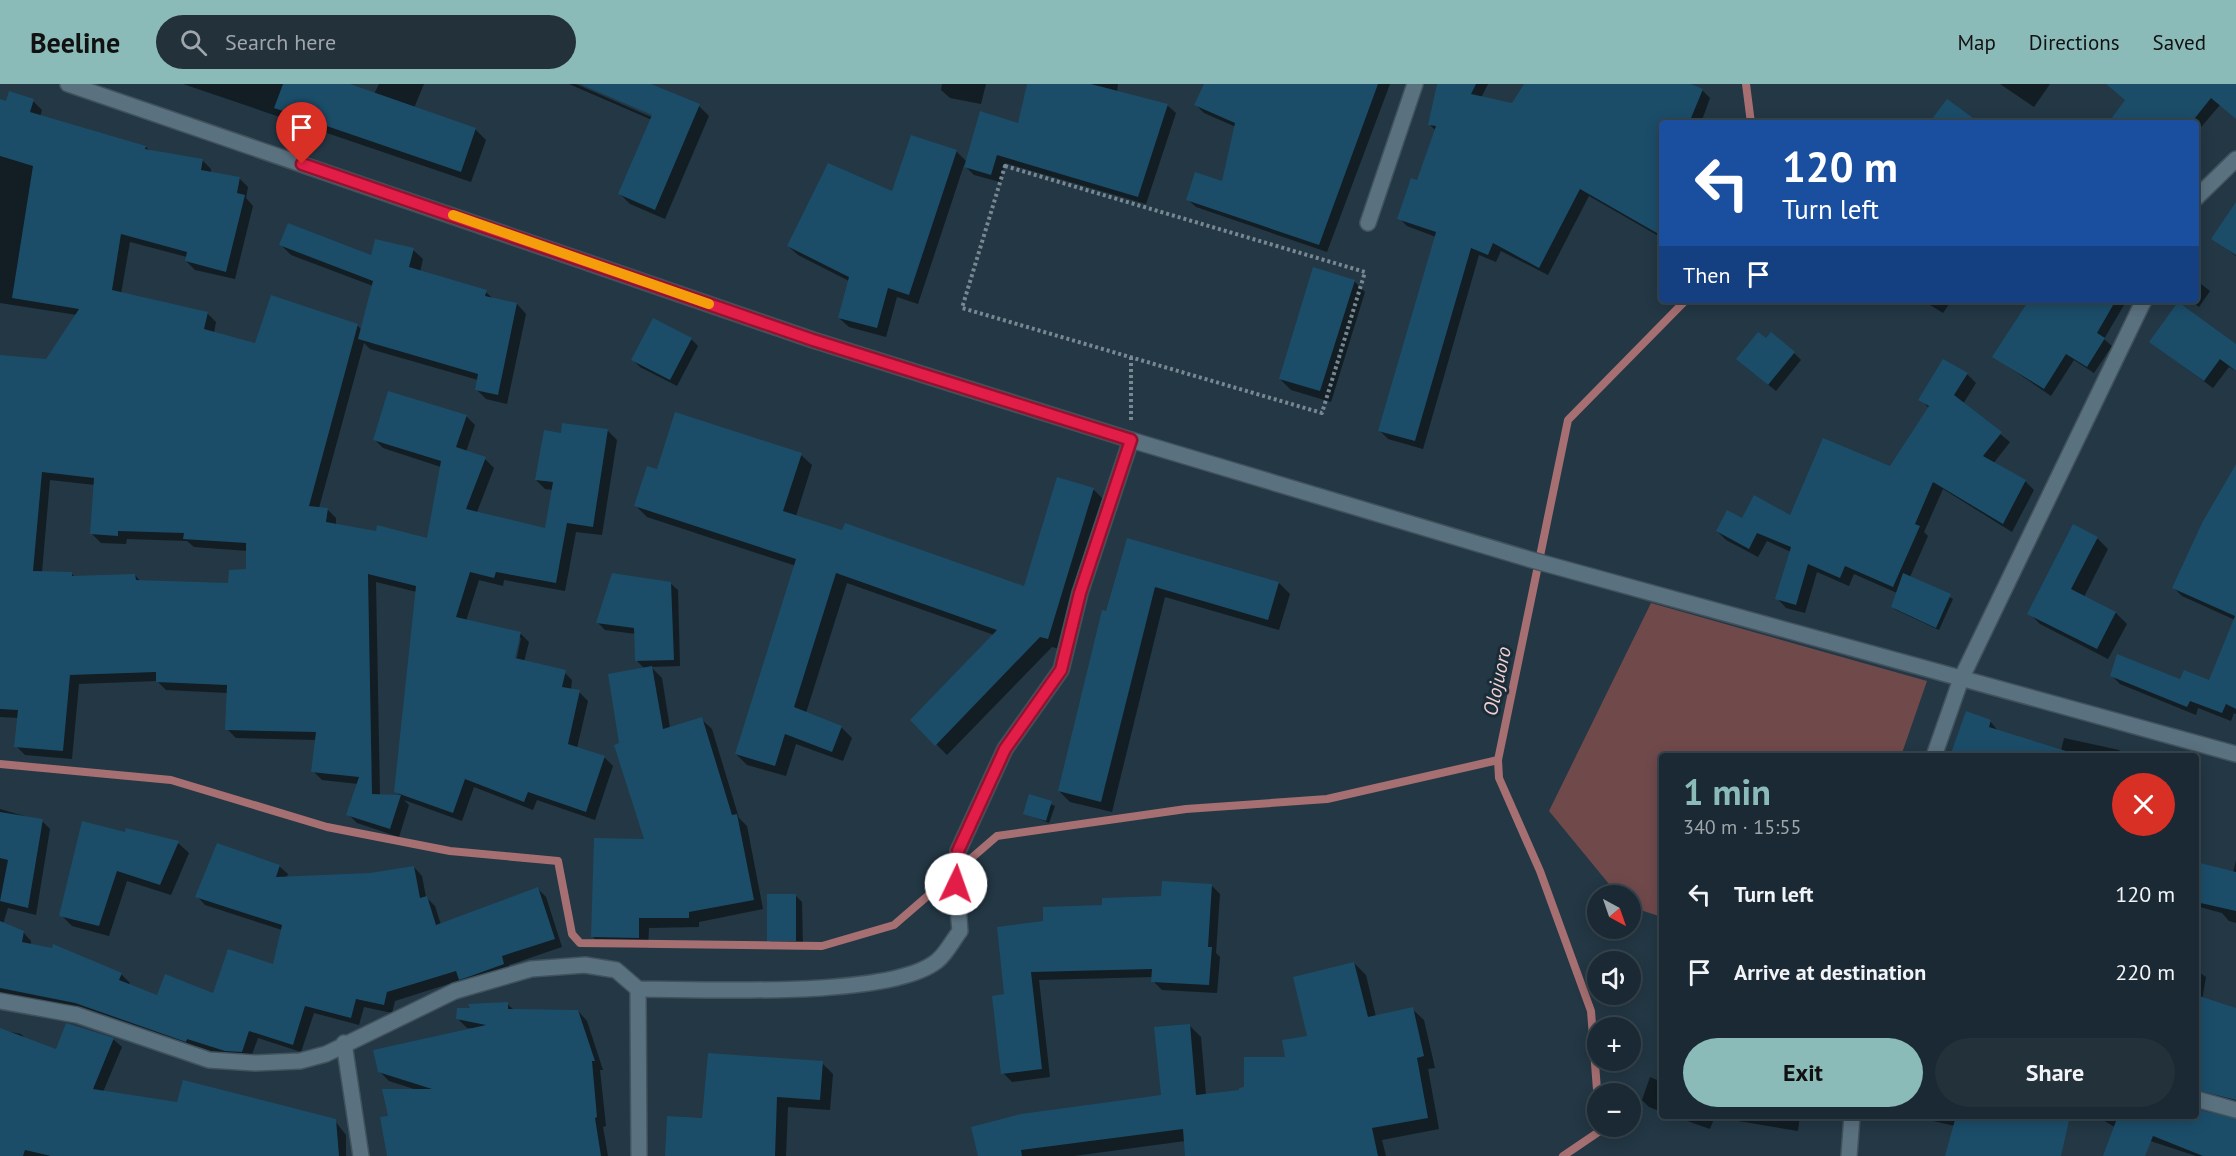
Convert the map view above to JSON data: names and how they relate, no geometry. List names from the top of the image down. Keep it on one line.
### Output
{"water":["Olojuoro"],"north":"bottom right","page":{"header":"Beeline","search":"Search here","nav":["Map","Directions","Saved"],"turn":["120 m","Turn left"],"then":"Then","heading":["1 min","340 m · 15:55"],"list":[{"name":"Turn left","value":"120 m"},{"name":"Arrive at destination","value":"220 m"}],"map_buttons":["+","−"],"buttons":["Exit","Share"]}}
